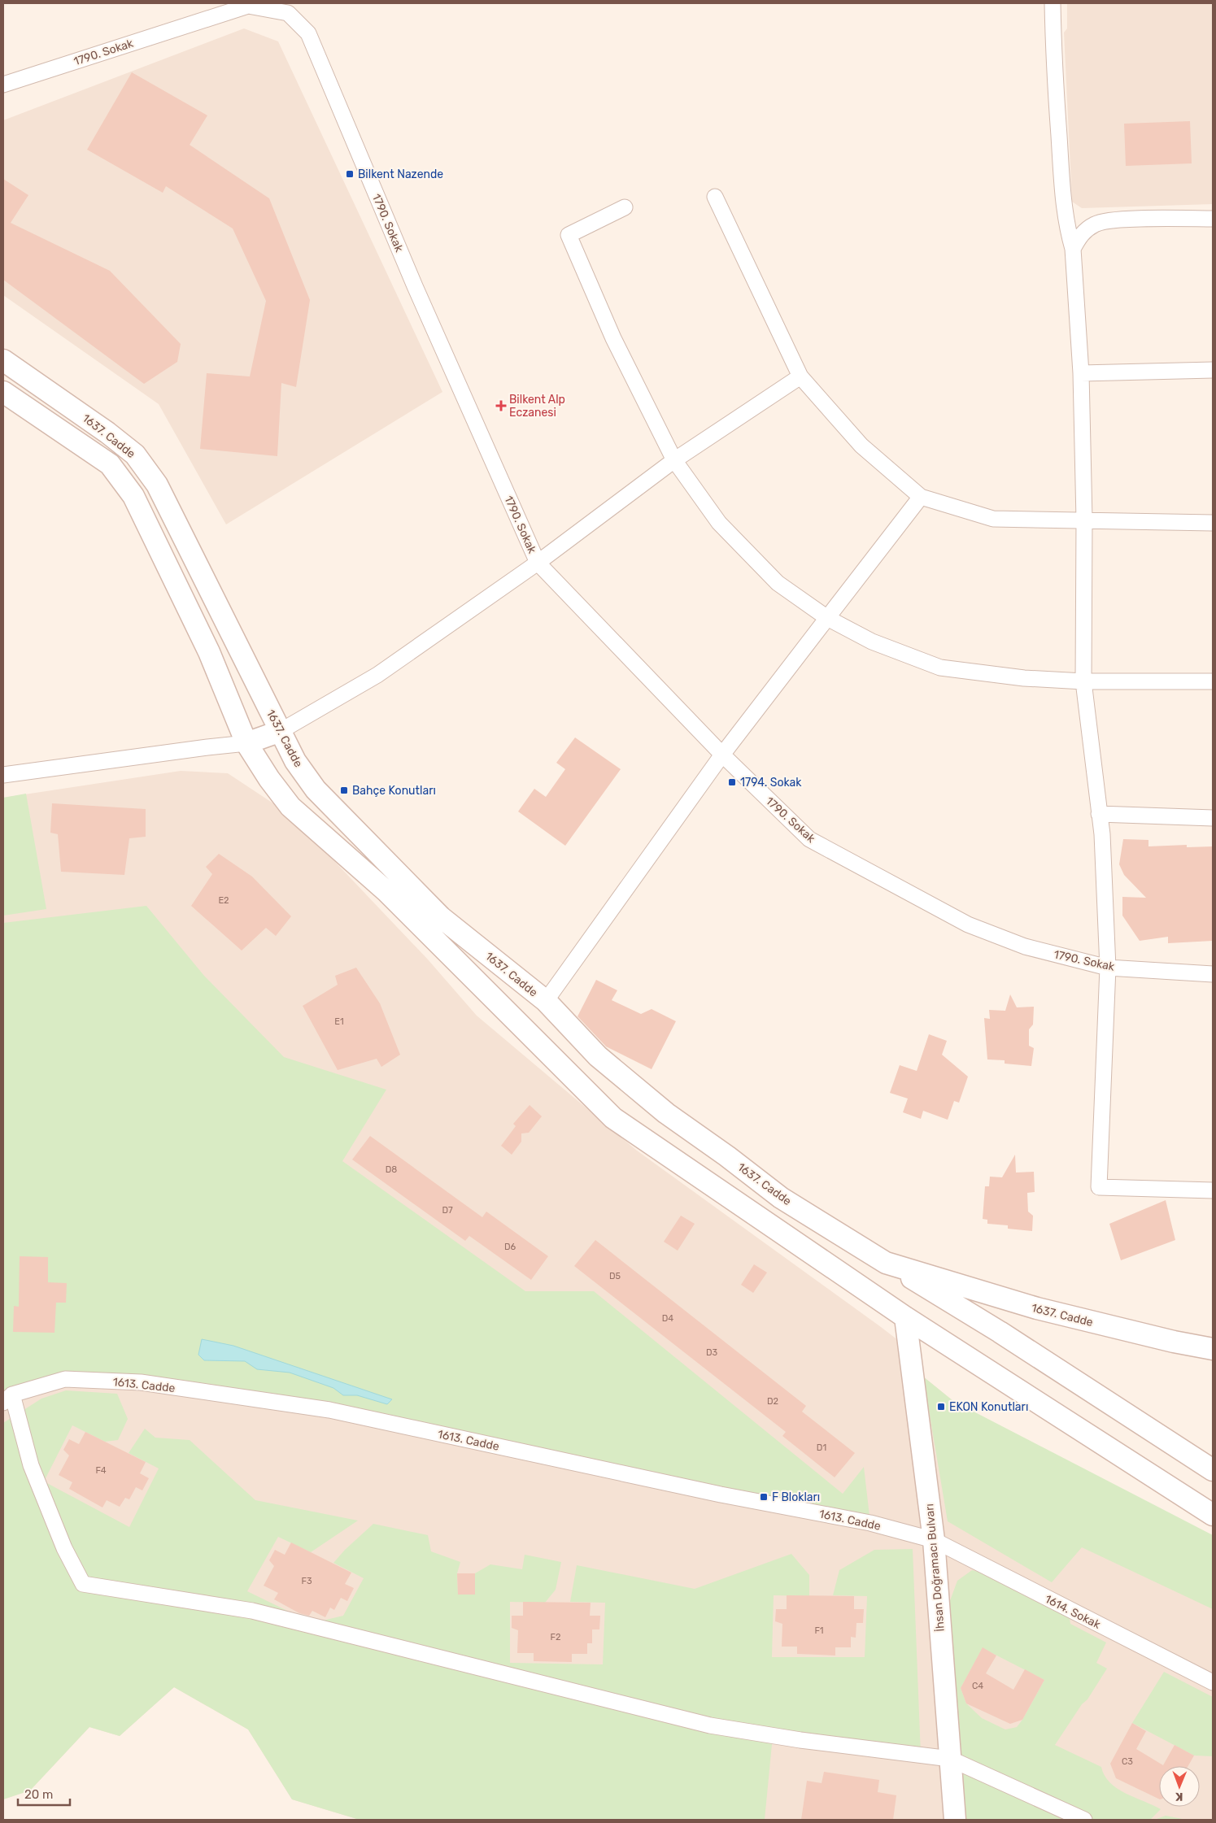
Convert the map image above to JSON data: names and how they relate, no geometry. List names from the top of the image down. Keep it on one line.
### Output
{"streets":{"street":["1790. Sokak","1637. Cadde","1613. Cadde","İhsan Doğramacı Bulvarı","1614. Sokak"]},"crossings":[["1637. Cadde","İhsan Doğramacı Bulvarı"],["1613. Cadde","İhsan Doğramacı Bulvarı"],["1613. Cadde","1614. Sokak"],["İhsan Doğramacı Bulvarı","1614. Sokak"]],"places":{"transit":["Bilkent Nazende","1794. Sokak","Bahçe Konutları","EKON Konutları","F Blokları"],"health":["Bilkent Alp Eczanesi"]},"house_numbers":["E2","E1","D8","D7","D6","D5","D4","D3","D2","D1","F4","F3","F1","F2","C4","C3"],"scale_bar":"20 m","north":"bottom"}
